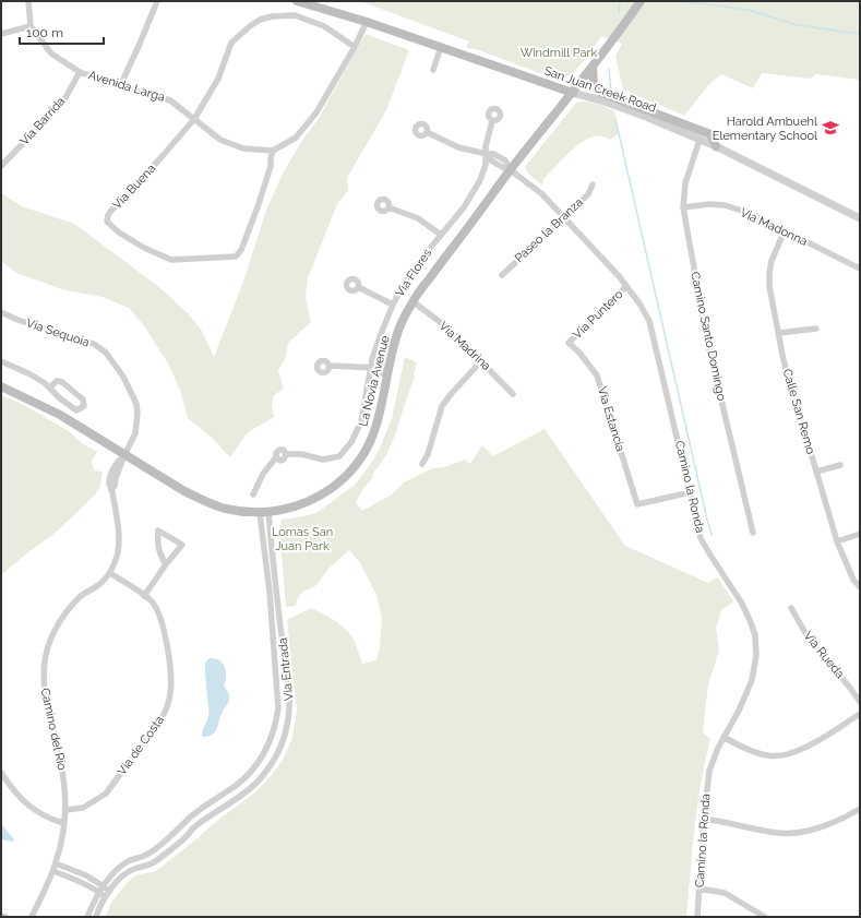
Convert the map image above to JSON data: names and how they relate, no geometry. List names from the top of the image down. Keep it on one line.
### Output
{"streets":{"main road":["San Juan Creek Road","La Novia Avenue"],"street":["Avenida Larga","Via Barrida","Via Buena","Via Madonna","Paseo la Branza","Via Flores","Via Puntero","Via Sequoia","Camino Santo Domingo","Via Madrina","Calle San Remo","Via Estancia","Camino la Ronda","Via Rueda","Via Entrada","Camino del Rio","Via de Costa"]},"crossings":[["Avenida Larga","Via Barrida"],["Avenida Larga","Via Buena"],["San Juan Creek Road","Camino Santo Domingo"],["San Juan Creek Road","La Novia Avenue"],["Via Madonna","Camino Santo Domingo"],["Via Madonna","Calle San Remo"],["Paseo la Branza","Camino la Ronda"],["Via Flores","Camino la Ronda"],["Via Puntero","Via Estancia"],["Via Puntero","Camino la Ronda"],["Via Sequoia","La Novia Avenue"],["Via Sequoia","Camino del Rio"],["Via Madrina","La Novia Avenue"],["La Novia Avenue","Camino la Ronda"],["La Novia Avenue","Via Entrada"],["La Novia Avenue","Camino del Rio"],["Via Estancia","Camino la Ronda"],["Camino del Rio","Via de Costa"]],"parks":["Windmill Park","Lomas San Juan Park"],"places":{"school or university":["Harold Ambuehl Elementary School"]},"scale_bar":"100 m"}
